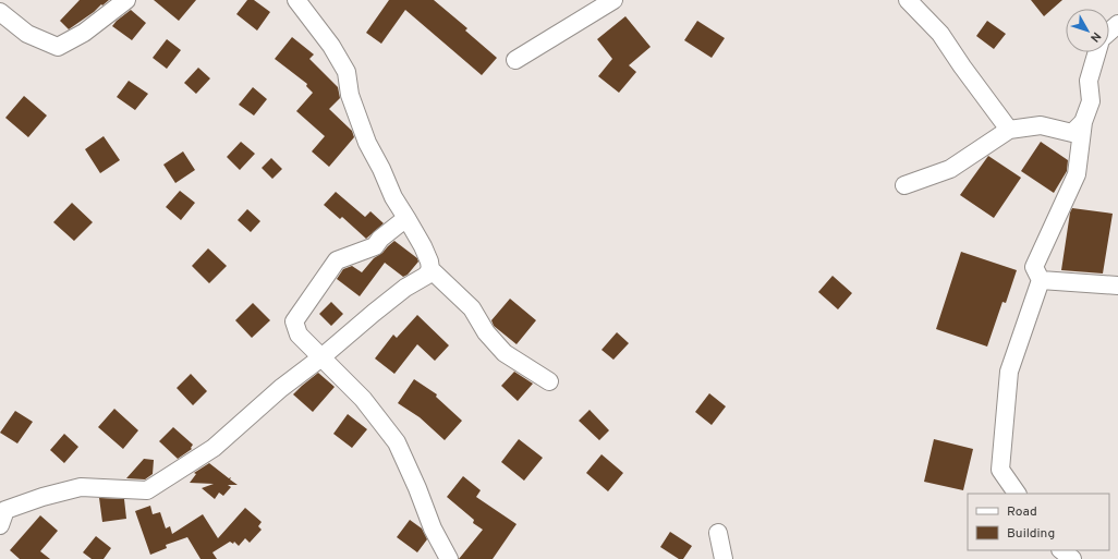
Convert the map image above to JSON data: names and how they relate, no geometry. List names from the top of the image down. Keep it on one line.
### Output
{"legend":["Road","Building"],"north":"bottom right"}
